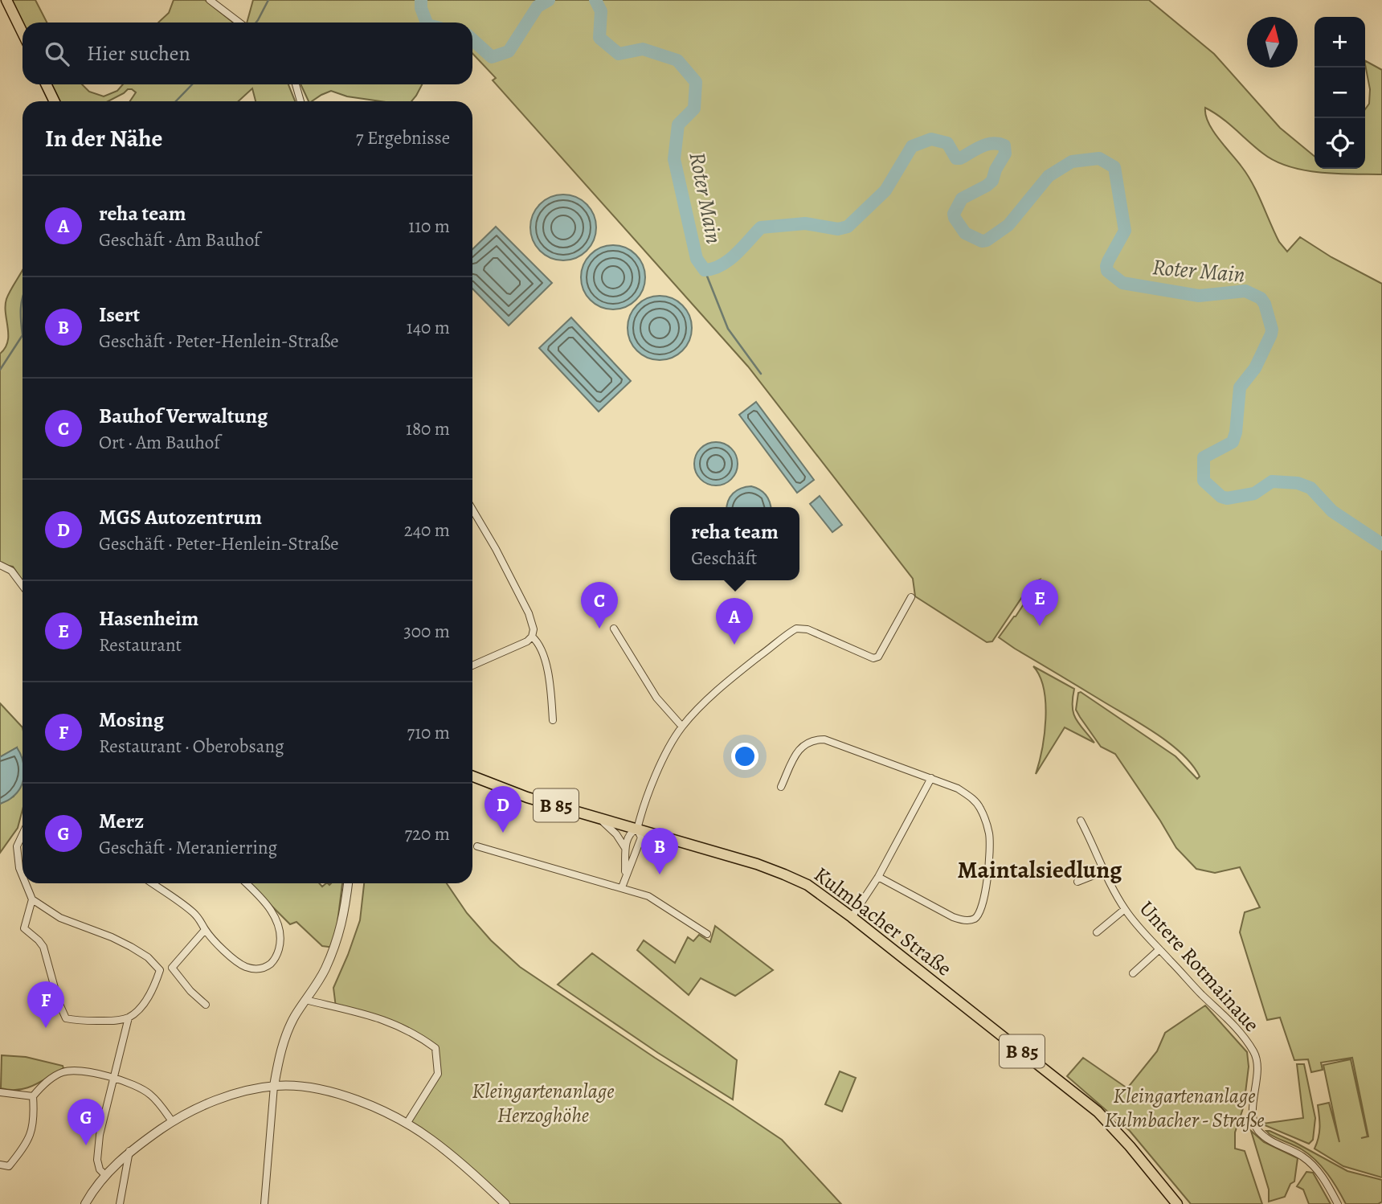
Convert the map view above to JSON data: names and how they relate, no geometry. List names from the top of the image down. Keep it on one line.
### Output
{"streets":{"main road":["B 85","Kulmbacher Straße"],"street":["Untere Rotmainaue"]},"districts":["Maintalsiedlung"],"water":["Roter Main"],"parks":["Kleingartenanlage Herzoghöhe","Kleingartenanlage Kulmbacher - Straße"],"north":"top","page":{"map_buttons":["+","−"],"search":"Hier suchen","heading":["In der Nähe","7 Ergebnisse"],"list":[{"mark":"A","name":"reha team","note":"Geschäft · Am Bauhof","value":"110 m"},{"mark":"B","name":"Isert","note":"Geschäft · Peter-Henlein-Straße","value":"140 m"},{"mark":"C","name":"Bauhof Verwaltung","note":"Ort · Am Bauhof","value":"180 m"},{"mark":"D","name":"MGS Autozentrum","note":"Geschäft · Peter-Henlein-Straße","value":"240 m"},{"mark":"E","name":"Hasenheim","note":"Restaurant","value":"300 m"},{"mark":"F","name":"Mosing","note":"Restaurant · Oberobsang","value":"710 m"},{"mark":"G","name":"Merz","note":"Geschäft · Meranierring","value":"720 m"}],"popup":["reha team","Geschäft"],"pins":["E","C","A","D","B","F","G"]}}
